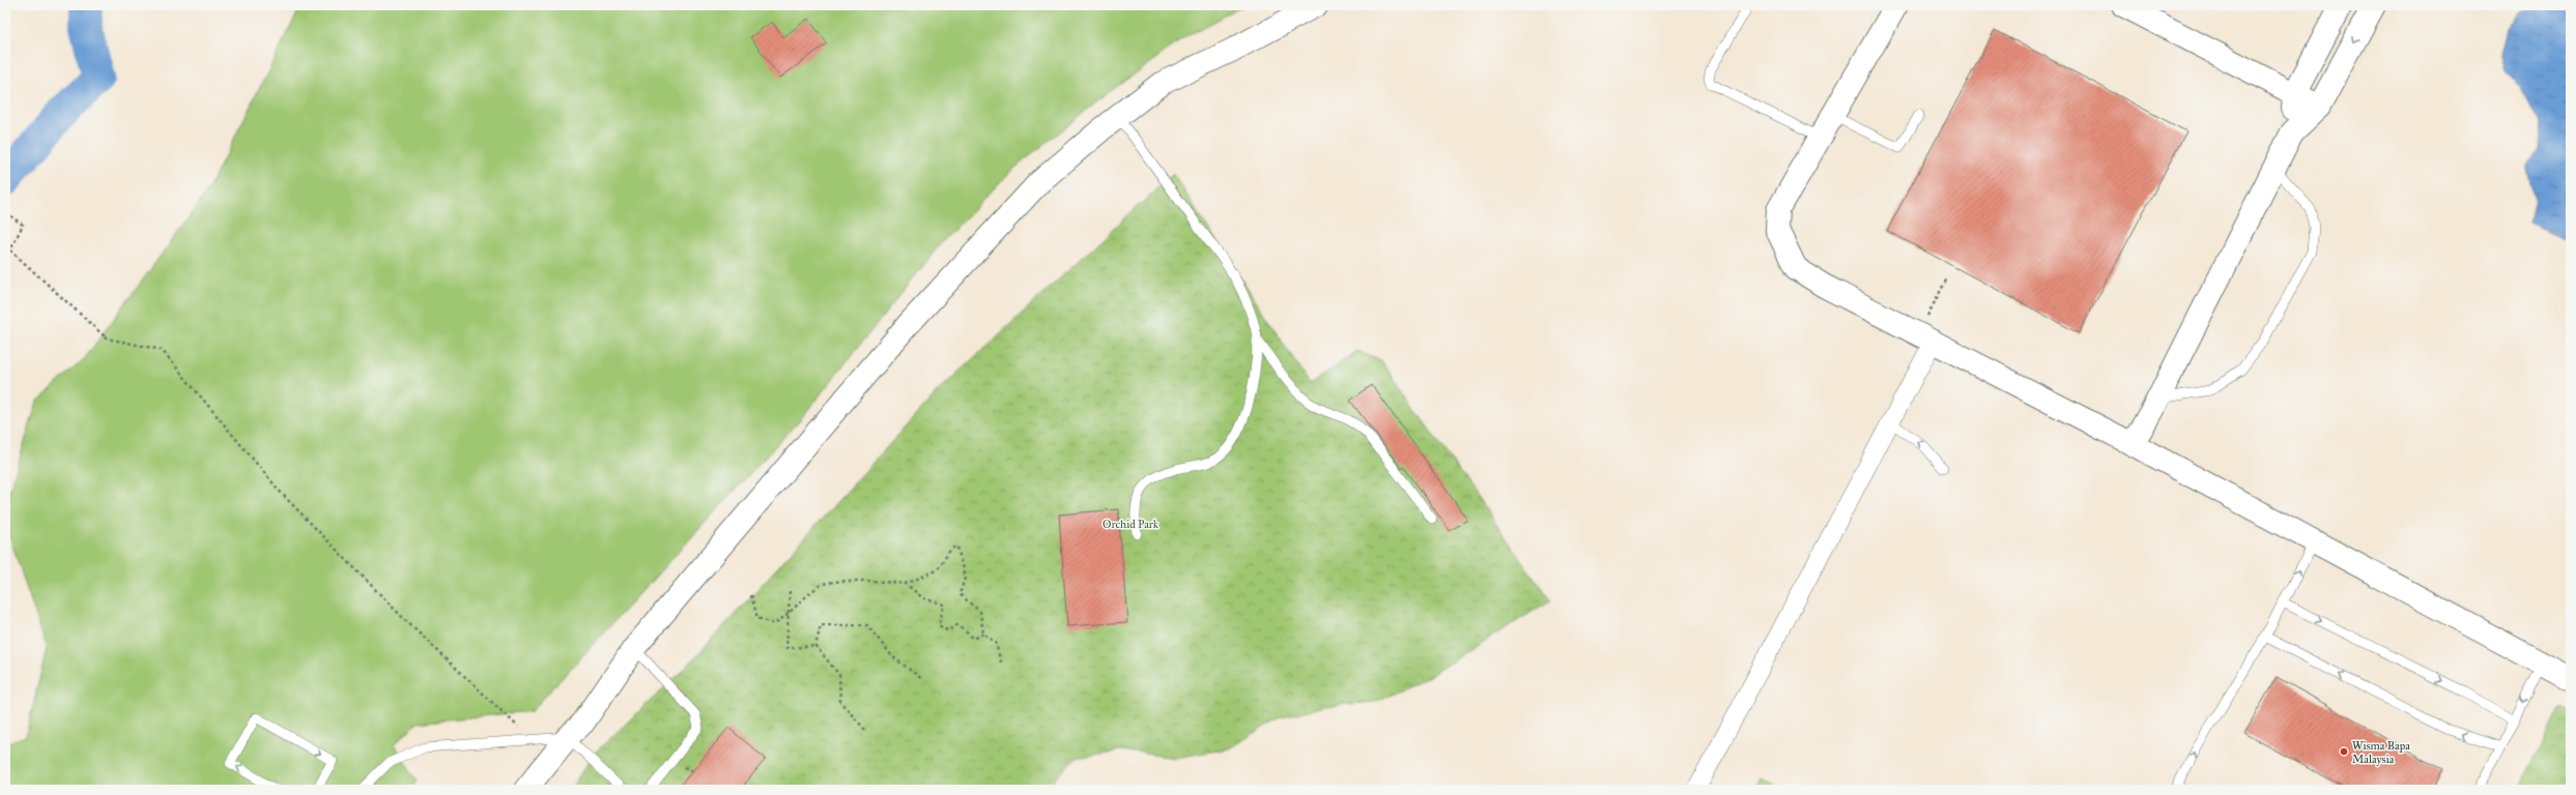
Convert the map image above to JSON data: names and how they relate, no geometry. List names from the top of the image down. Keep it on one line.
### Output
{"parks":["Orchid Park"],"places":["Wisma Bapa Malaysia"]}
